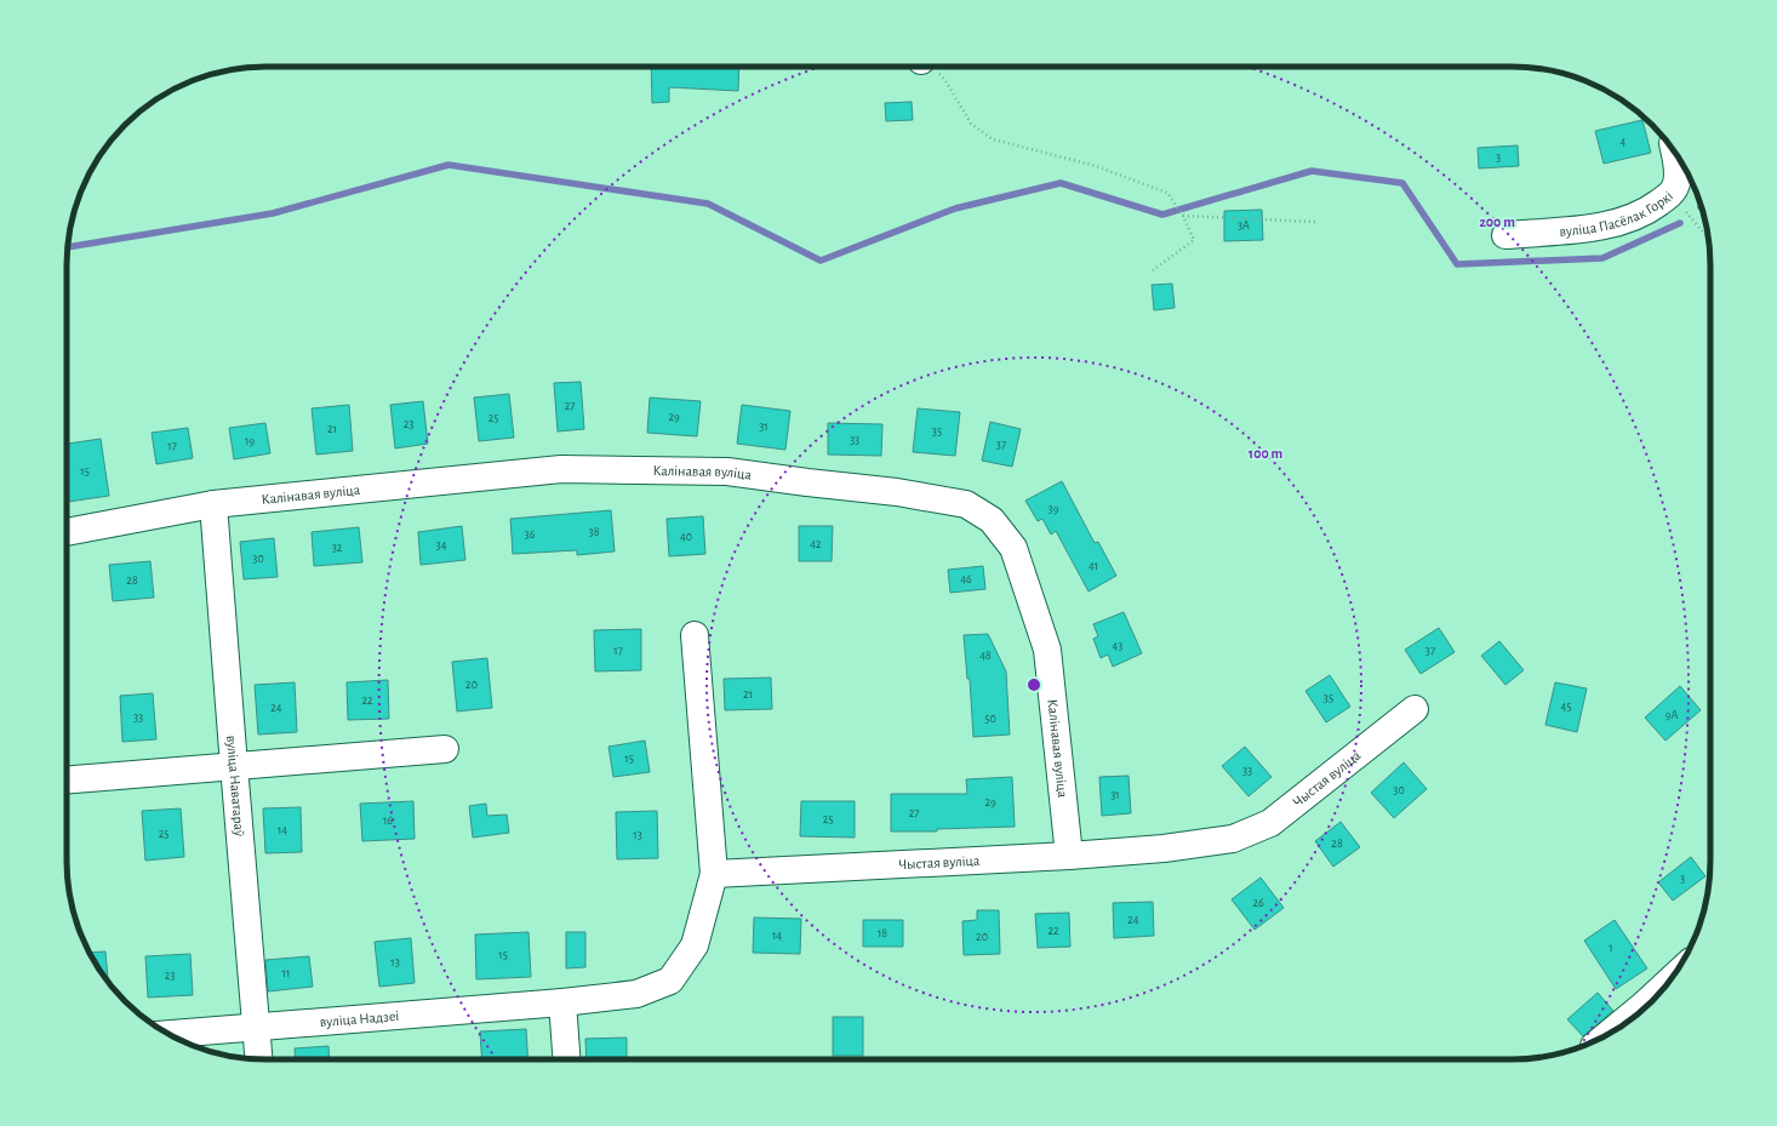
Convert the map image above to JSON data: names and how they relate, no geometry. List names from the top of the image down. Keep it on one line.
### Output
{"streets":{"street":["вуліца Пасёлак Горкі","Калінавая вуліца","Чыстая вуліца","вуліца Наватараў","вуліца Надзеі"]},"crossings":[["Калінавая вуліца","Чыстая вуліца"],["Калінавая вуліца","вуліца Наватараў"],["вуліца Наватараў","вуліца Надзеі"]],"house_numbers":["4","3","3А","27","29","25","23","31","21","35","33","19","37","17","15","39","38","36","40","42","34","32","30","41","46","28","43","17","37","48","20","21","35","22","45","24","9А","33","50","15","33","30","31","29","27","25","16","14","25","13","28","3","26","24","22","18","14","20","1","15","13","11","23"],"rings":["200 m","100 m"]}
